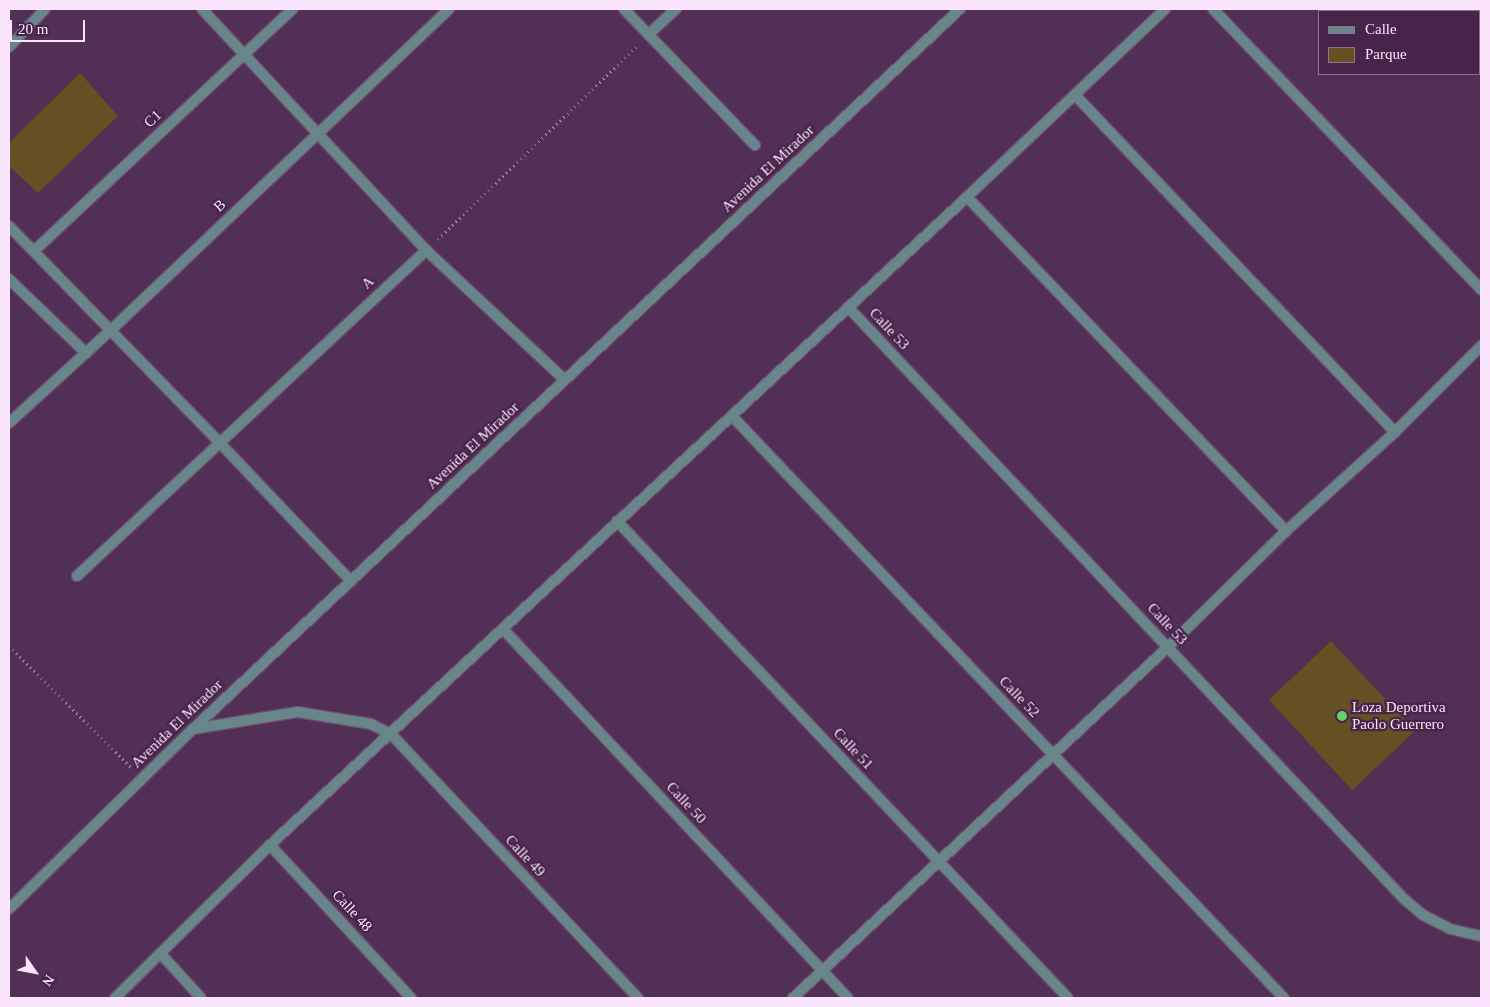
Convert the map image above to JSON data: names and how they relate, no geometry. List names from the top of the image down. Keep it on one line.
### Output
{"streets":{"street":["C1","Avenida El Mirador","B","A","Calle 53","Calle 52","Calle 51","Calle 50","Calle 49","Calle 48"]},"places":["Loza Deportiva Paolo Guerrero"],"legend":["Calle","Parque"],"scale_bar":"20 m","north":"bottom right"}
